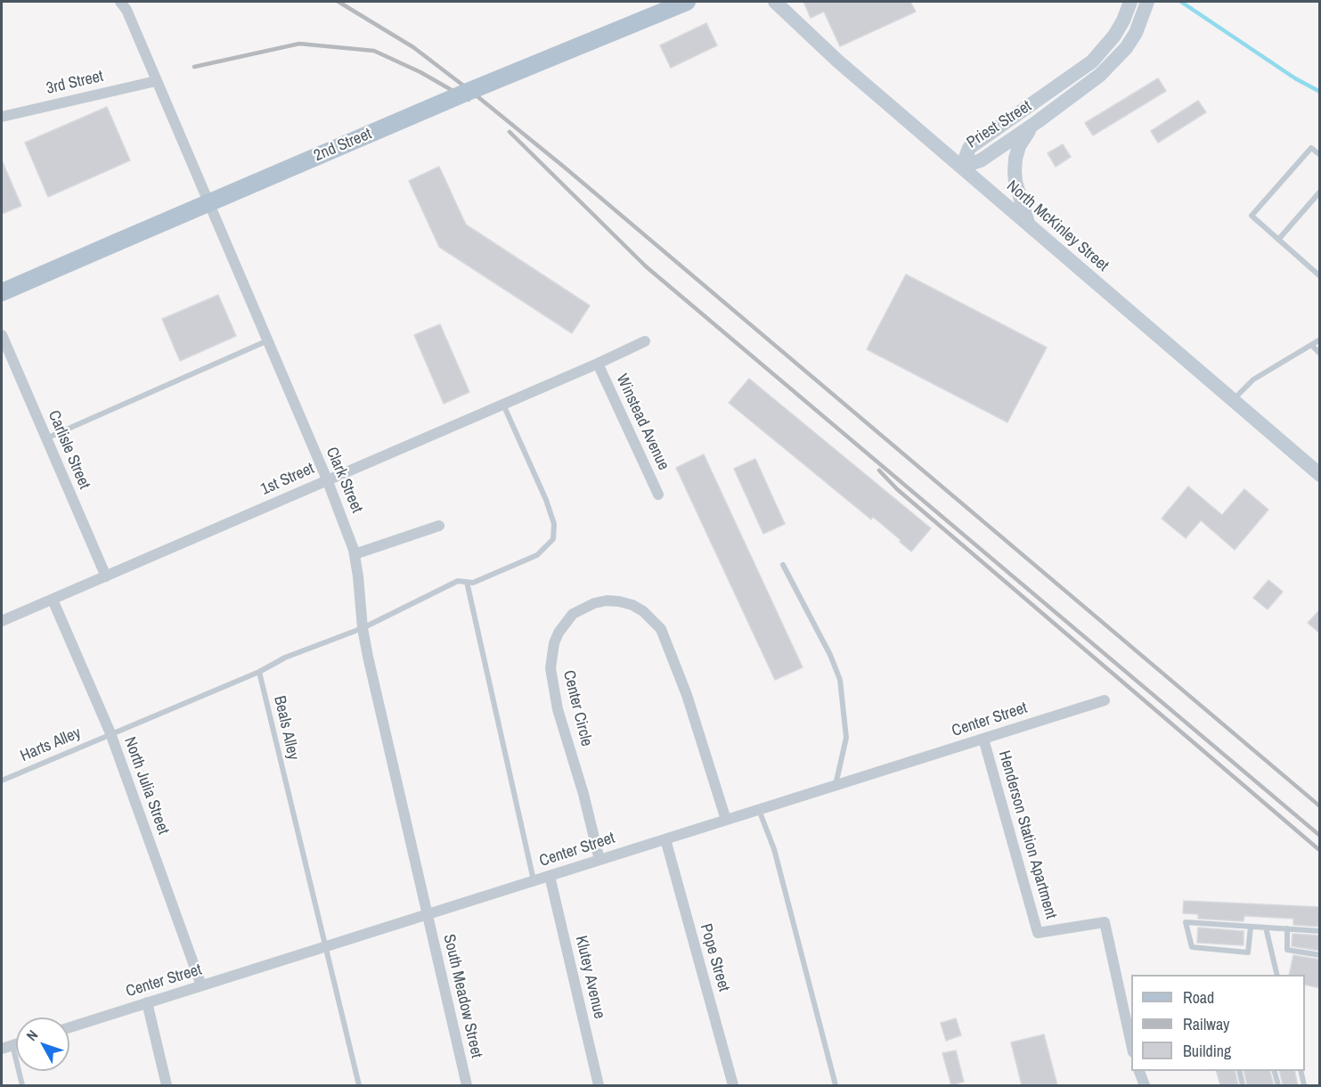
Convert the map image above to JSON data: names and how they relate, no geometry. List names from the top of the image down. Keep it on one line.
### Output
{"streets":{"main road":["2nd Street"],"street":["3rd Street","Priest Street","North McKinley Street","Winstead Avenue","Carlisle Street","1st Street","Clark Street","Center Circle","Center Street","North Julia Street","Henderson Station Apartment","Pope Street","Klutey Avenue","South Meadow Street"],"lane":["Beals Alley","Harts Alley"]},"crossings":[["3rd Street","Clark Street"],["Priest Street","North McKinley Street"],["Winstead Avenue","1st Street"],["Carlisle Street","1st Street"],["1st Street","Clark Street"],["1st Street","North Julia Street"],["Clark Street","Center Street"],["Clark Street","South Meadow Street"],["Center Circle","Center Street"],["Center Street","Beals Alley"],["Center Street","North Julia Street"],["Center Street","Henderson Station Apartment"],["Center Street","Pope Street"],["Center Street","Klutey Avenue"],["Center Street","South Meadow Street"],["Harts Alley","North Julia Street"]],"legend":["Road","Railway","Building"],"north":"top left"}
